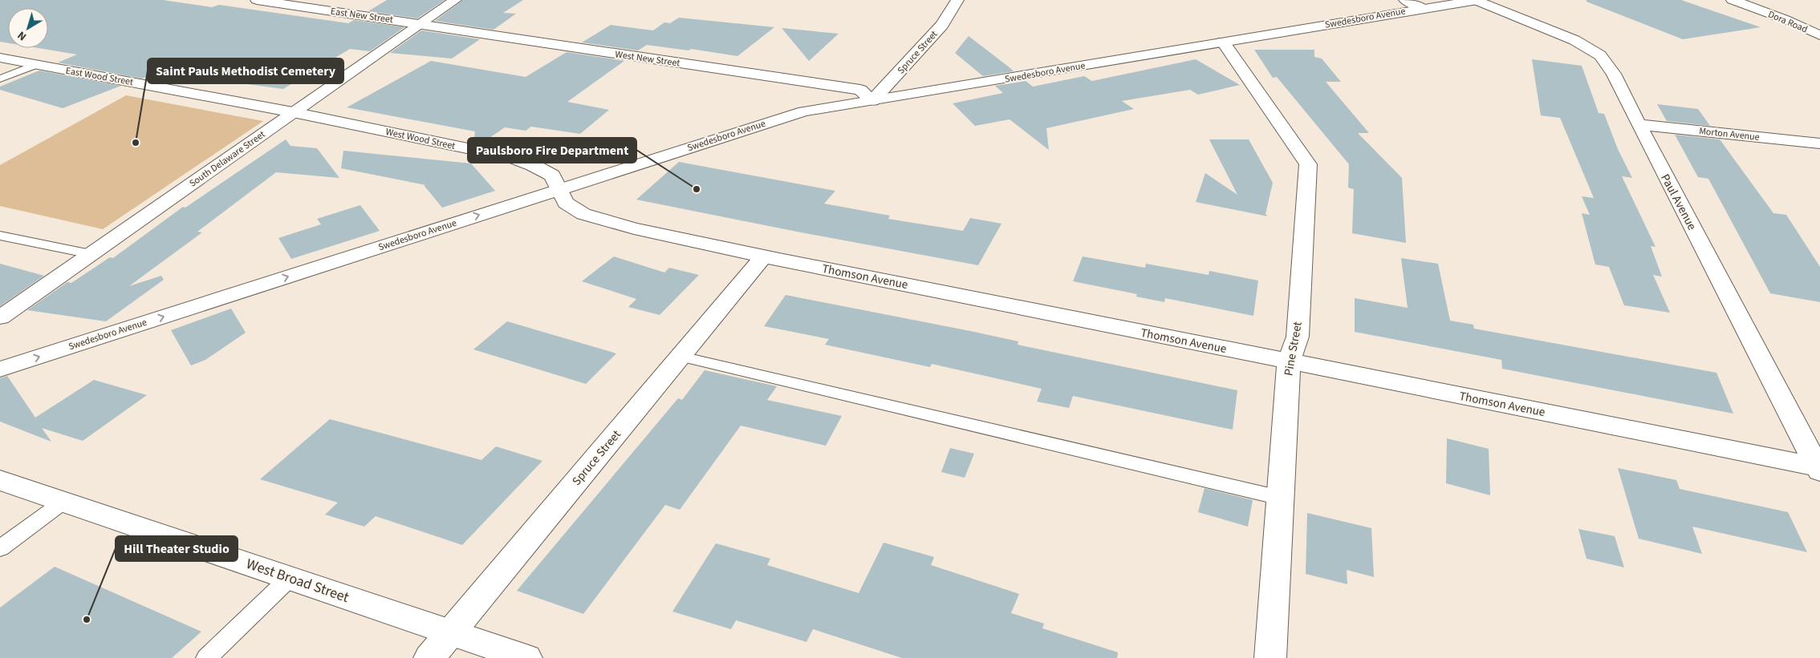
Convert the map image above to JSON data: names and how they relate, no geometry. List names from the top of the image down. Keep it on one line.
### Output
{"streets":{"street":["East New Street","Swedesboro Avenue","Dora Road","Spruce Street","West New Street","East Wood Street","Morton Avenue","West Wood Street","South Delaware Street","Paul Avenue","Thomson Avenue","Pine Street","West Broad Street"]},"crossings":[["East New Street","West New Street"],["East New Street","South Delaware Street"],["Swedesboro Avenue","Spruce Street"],["Swedesboro Avenue","West New Street"],["Swedesboro Avenue","West Wood Street"],["Swedesboro Avenue","Paul Avenue"],["Swedesboro Avenue","Thomson Avenue"],["Swedesboro Avenue","Pine Street"],["Spruce Street","West New Street"],["Spruce Street","Thomson Avenue"],["Spruce Street","West Broad Street"],["West New Street","South Delaware Street"],["East Wood Street","West Wood Street"],["East Wood Street","South Delaware Street"],["Morton Avenue","Paul Avenue"],["West Wood Street","South Delaware Street"],["West Wood Street","Thomson Avenue"],["Paul Avenue","Thomson Avenue"],["Thomson Avenue","Pine Street"]],"one_way":["Swedesboro Avenue"],"places":["Saint Pauls Methodist Cemetery","Paulsboro Fire Department","Hill Theater Studio"],"north":"bottom left"}
